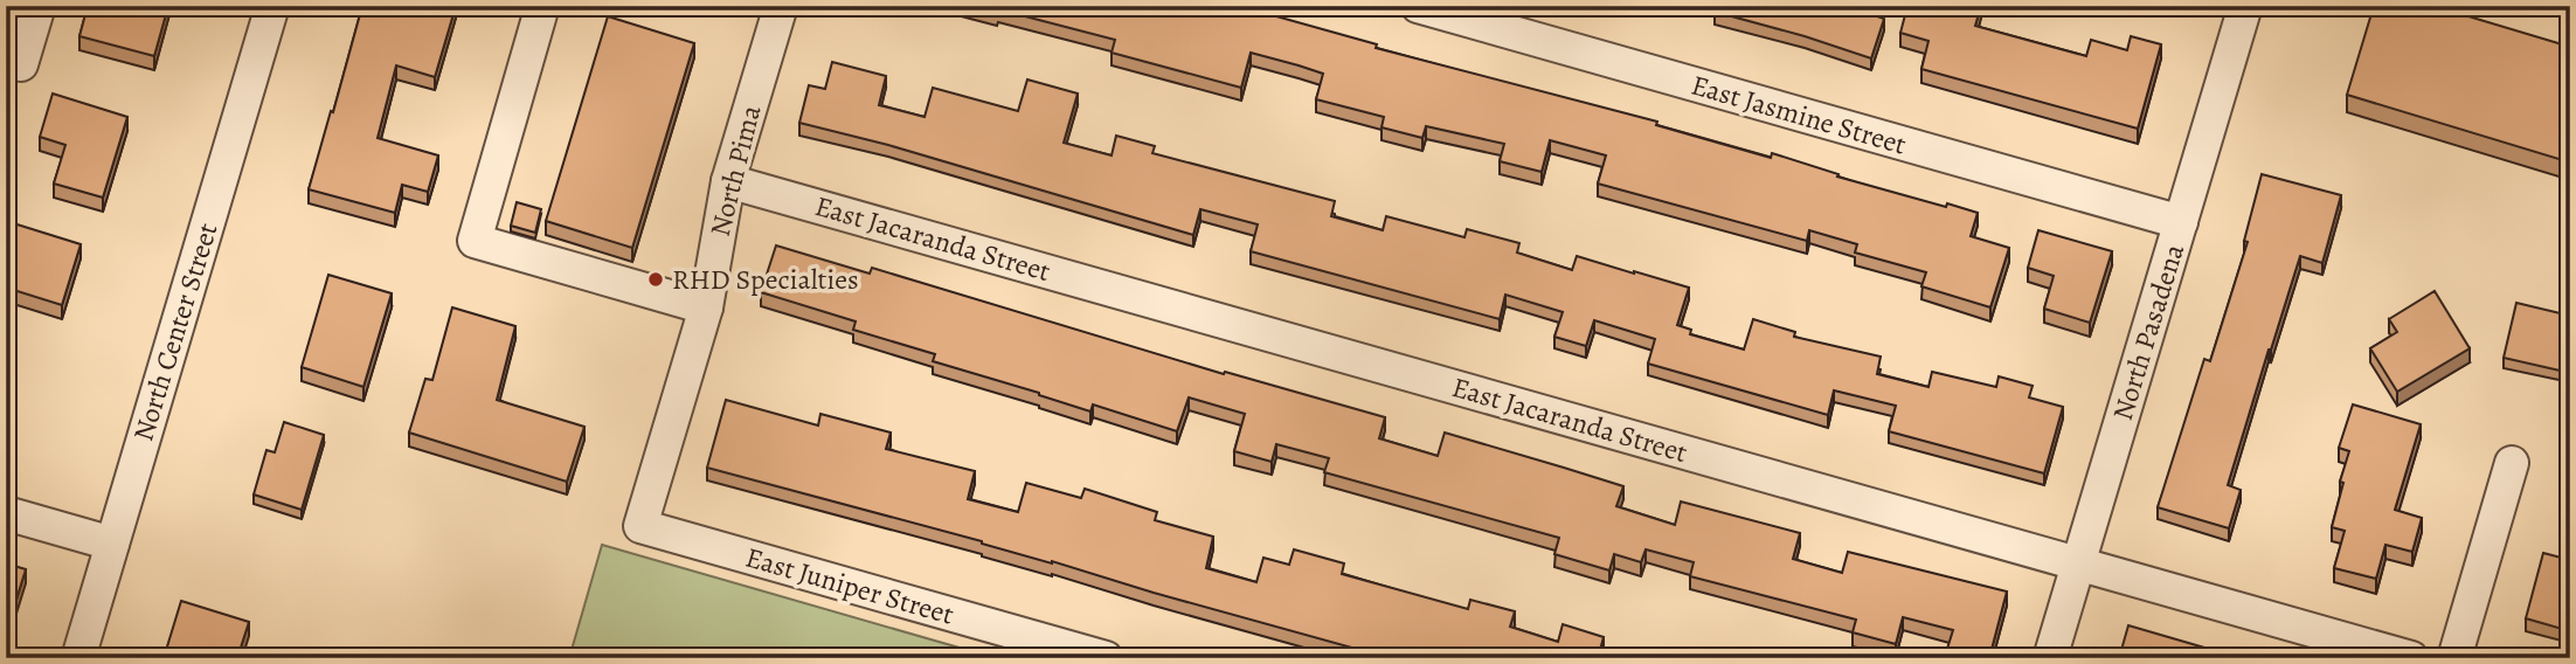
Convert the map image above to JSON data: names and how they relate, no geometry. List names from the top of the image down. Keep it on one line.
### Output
{"streets":{"street":["East Jasmine Street","North Pima","East Jacaranda Street","North Center Street","North Pasadena","East Juniper Street"]},"crossings":[["East Jasmine Street","North Pasadena"],["North Pima","East Jacaranda Street"],["North Pima","East Juniper Street"],["East Jacaranda Street","North Pasadena"]],"places":["RHD Specialties"]}
